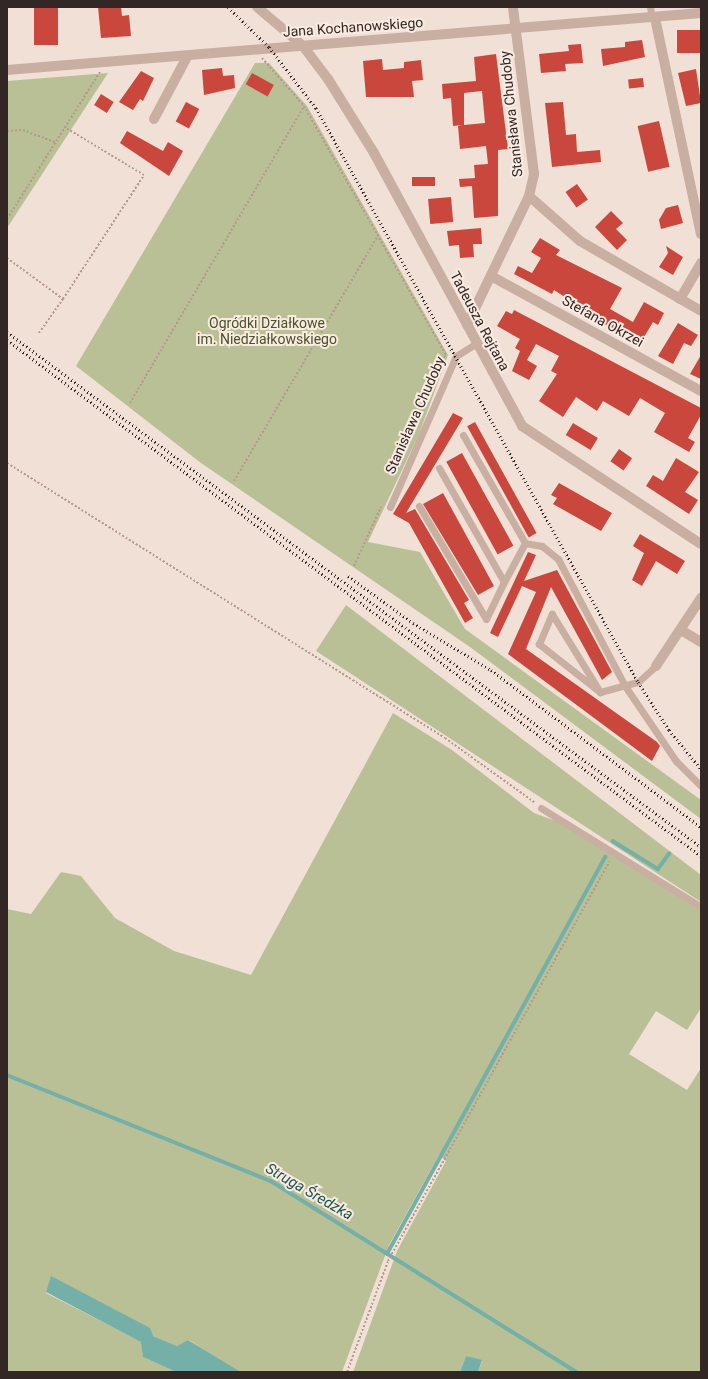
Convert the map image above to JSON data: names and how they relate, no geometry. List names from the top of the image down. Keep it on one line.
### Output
{"streets":{"street":["Jana Kochanowskiego","Stanisława Chudoby","Tadeusza Rejtana","Stefana Okrzei"]},"crossings":[["Jana Kochanowskiego","Stanisława Chudoby"],["Jana Kochanowskiego","Tadeusza Rejtana"],["Stanisława Chudoby","Tadeusza Rejtana"],["Stanisława Chudoby","Stefana Okrzei"]],"water":["Struga Średzka"],"parks":["Ogródki Działkowe im. Niedziałkowskiego"]}
